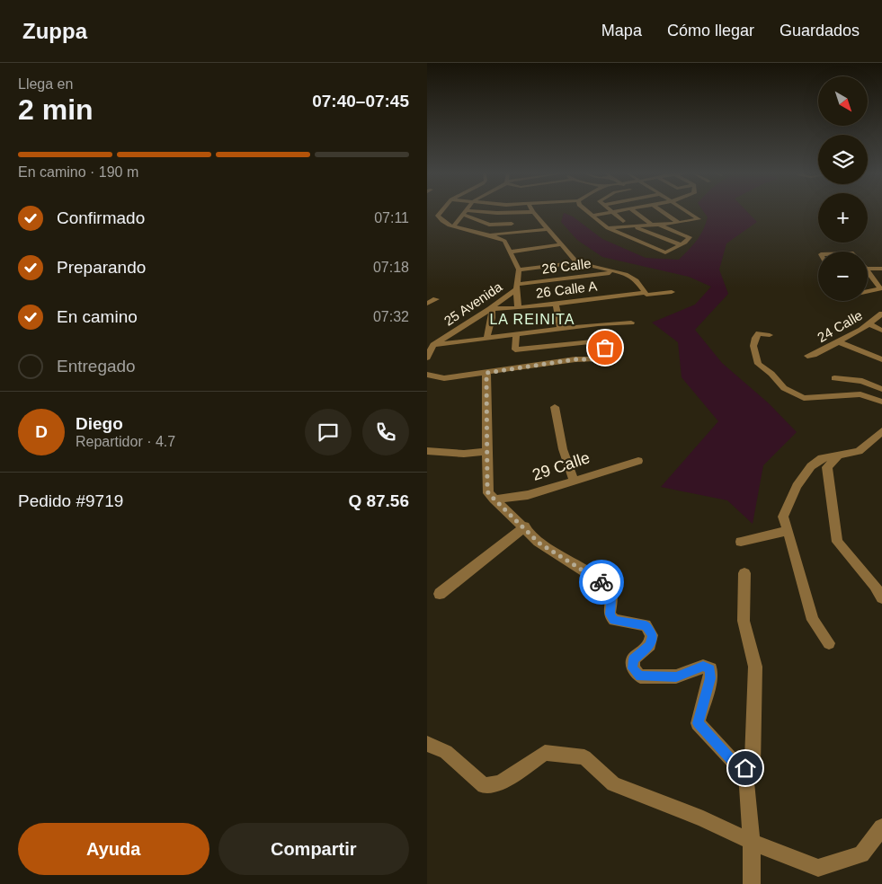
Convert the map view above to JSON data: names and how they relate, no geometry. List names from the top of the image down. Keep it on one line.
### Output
{"streets":{"street":["26 Calle","26 Calle A","25 Avenida","24 Calle","29 Calle"]},"crossings":[["26 Calle","25 Avenida"],["26 Calle A","25 Avenida"]],"districts":["LA REINITA"],"north":"bottom right","page":{"header":"Zuppa","nav":["Mapa","Cómo llegar","Guardados"],"heading":["2 min","Llega en","07:40–07:45"],"panel":["Diego","Repartidor · 4.7","Pedido #9719","Q 87.56"],"map_buttons":["+","−"],"bar":"En camino · 190 m","list":[["Confirmado","07:11"],["Preparando","07:18"],["En camino","07:32"],"Entregado"],"round":"D","buttons":["Ayuda","Compartir"]}}
